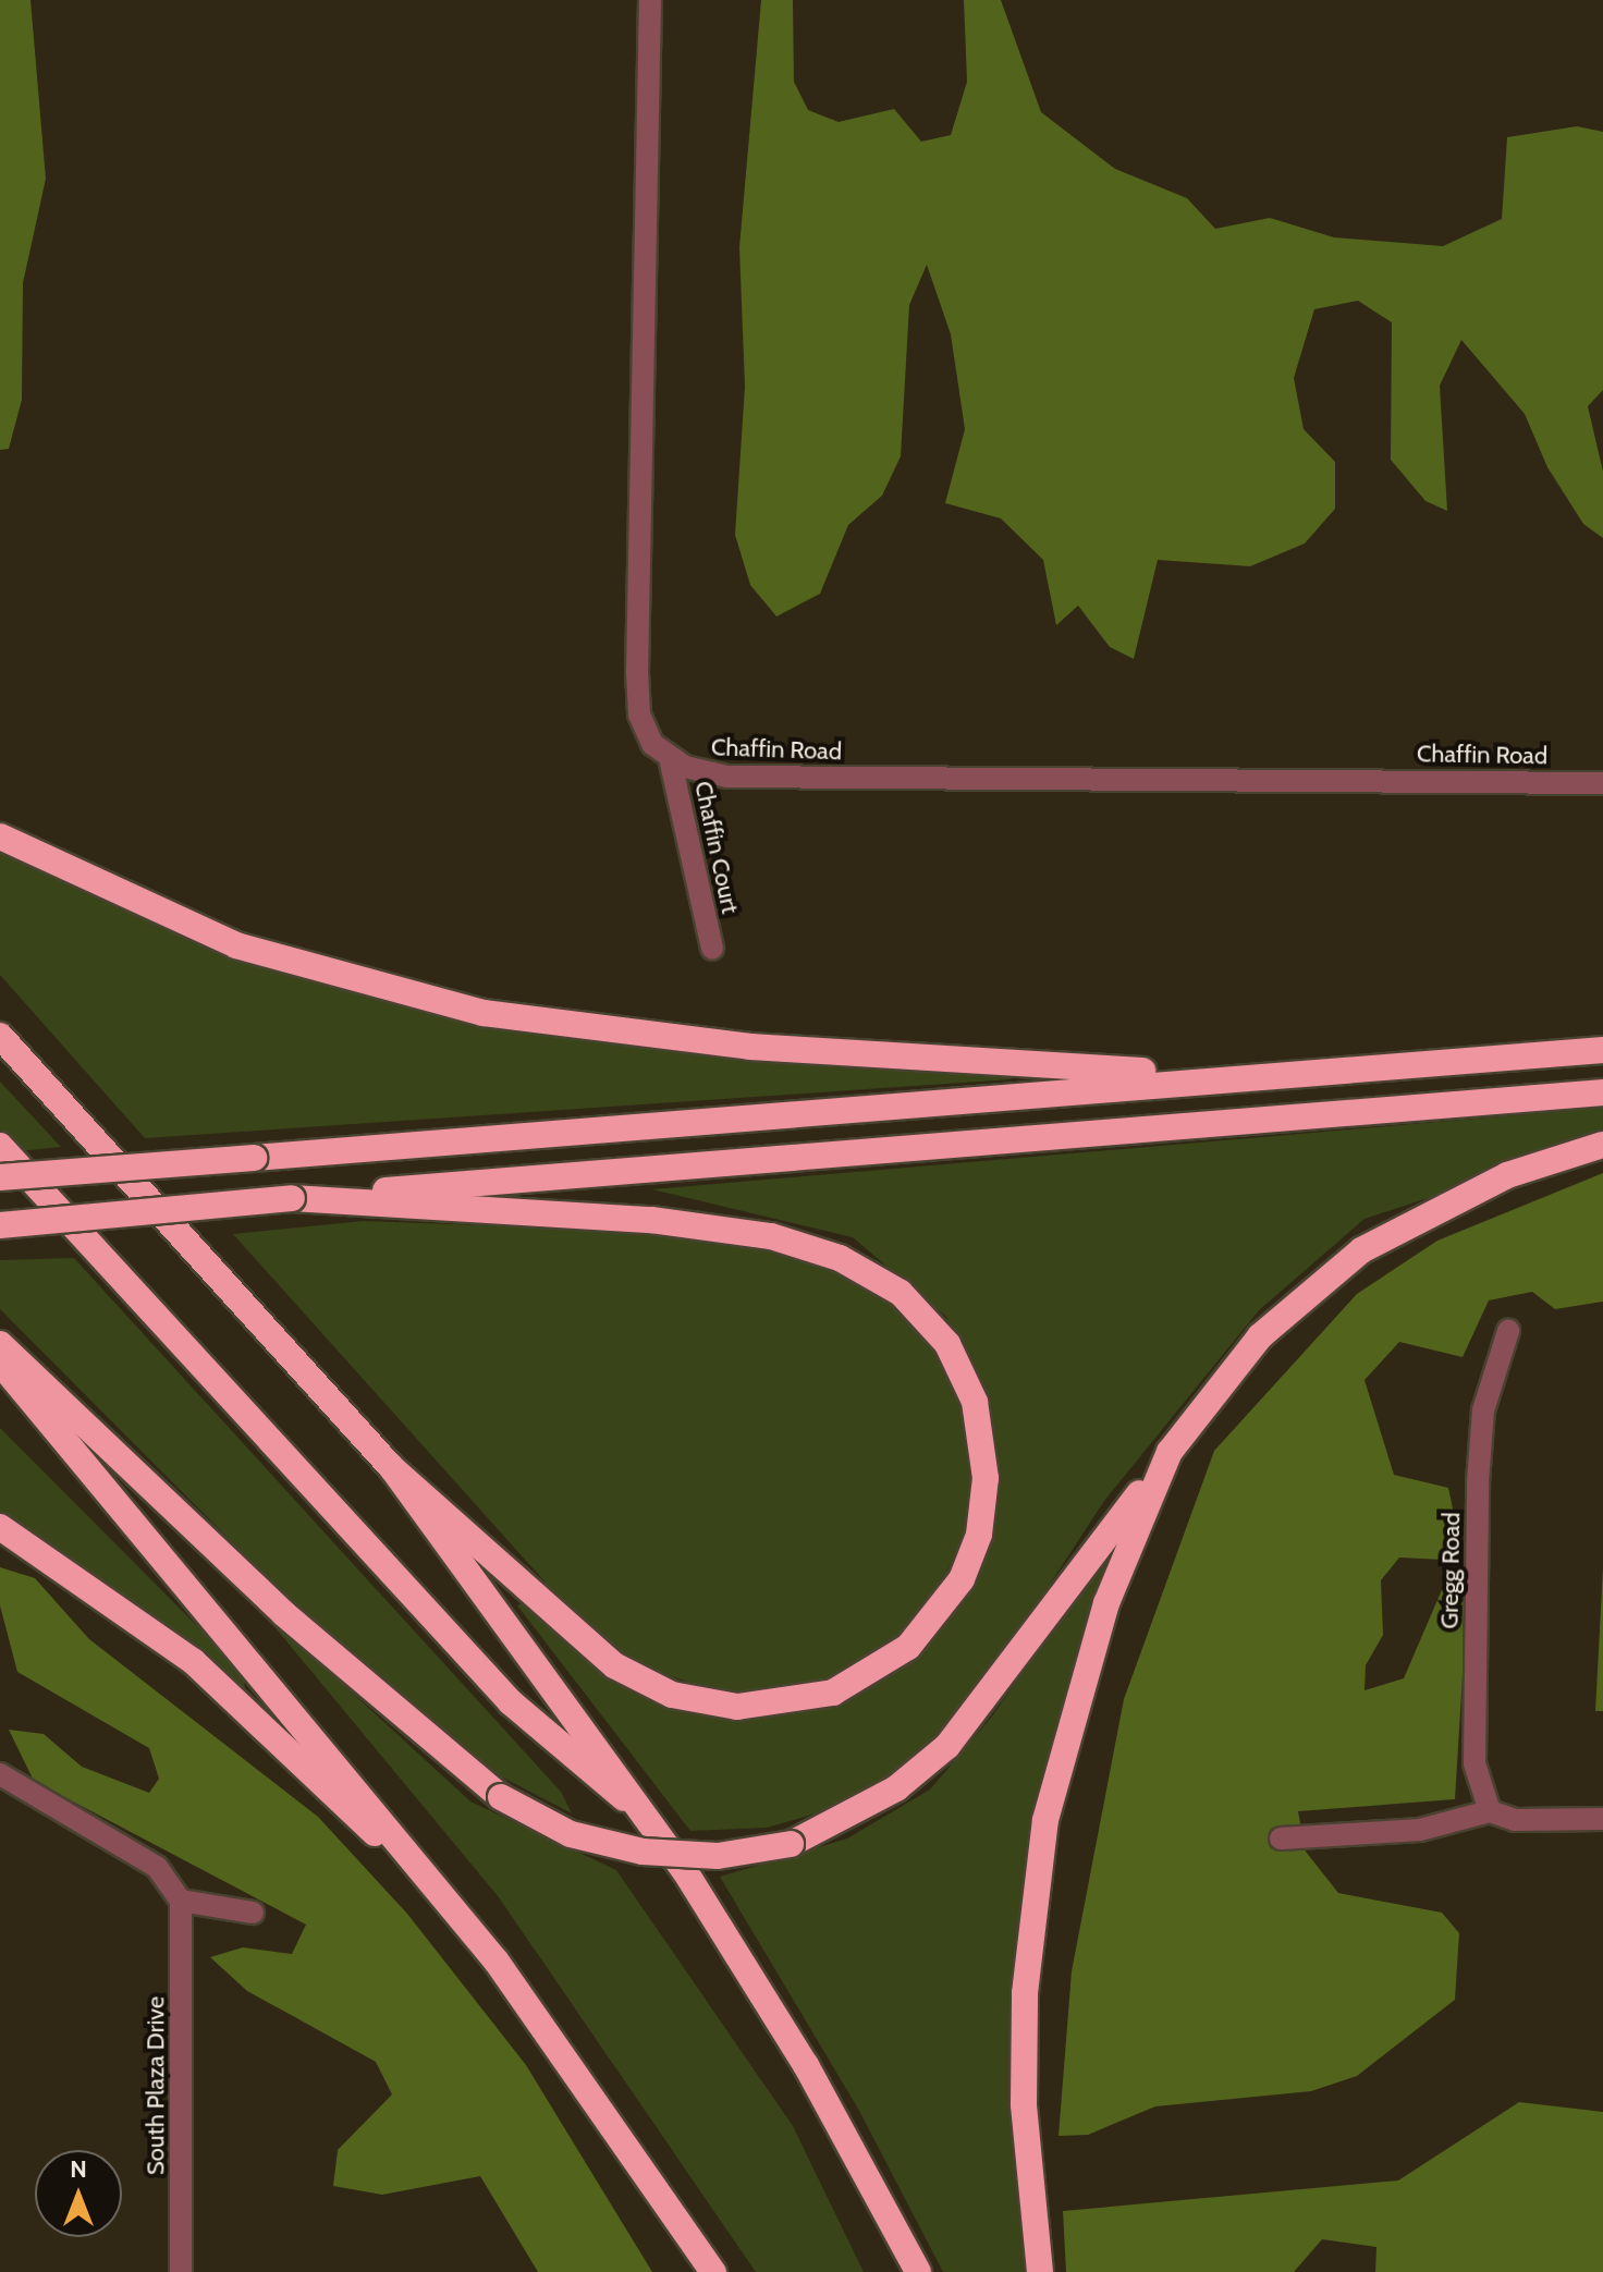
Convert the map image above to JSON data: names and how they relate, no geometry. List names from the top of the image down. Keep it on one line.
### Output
{"streets":{"street":["Chaffin Road","Chaffin Court","Gregg Road","South Plaza Drive"]},"crossings":[["Chaffin Road","Chaffin Court"]],"north":"top"}
